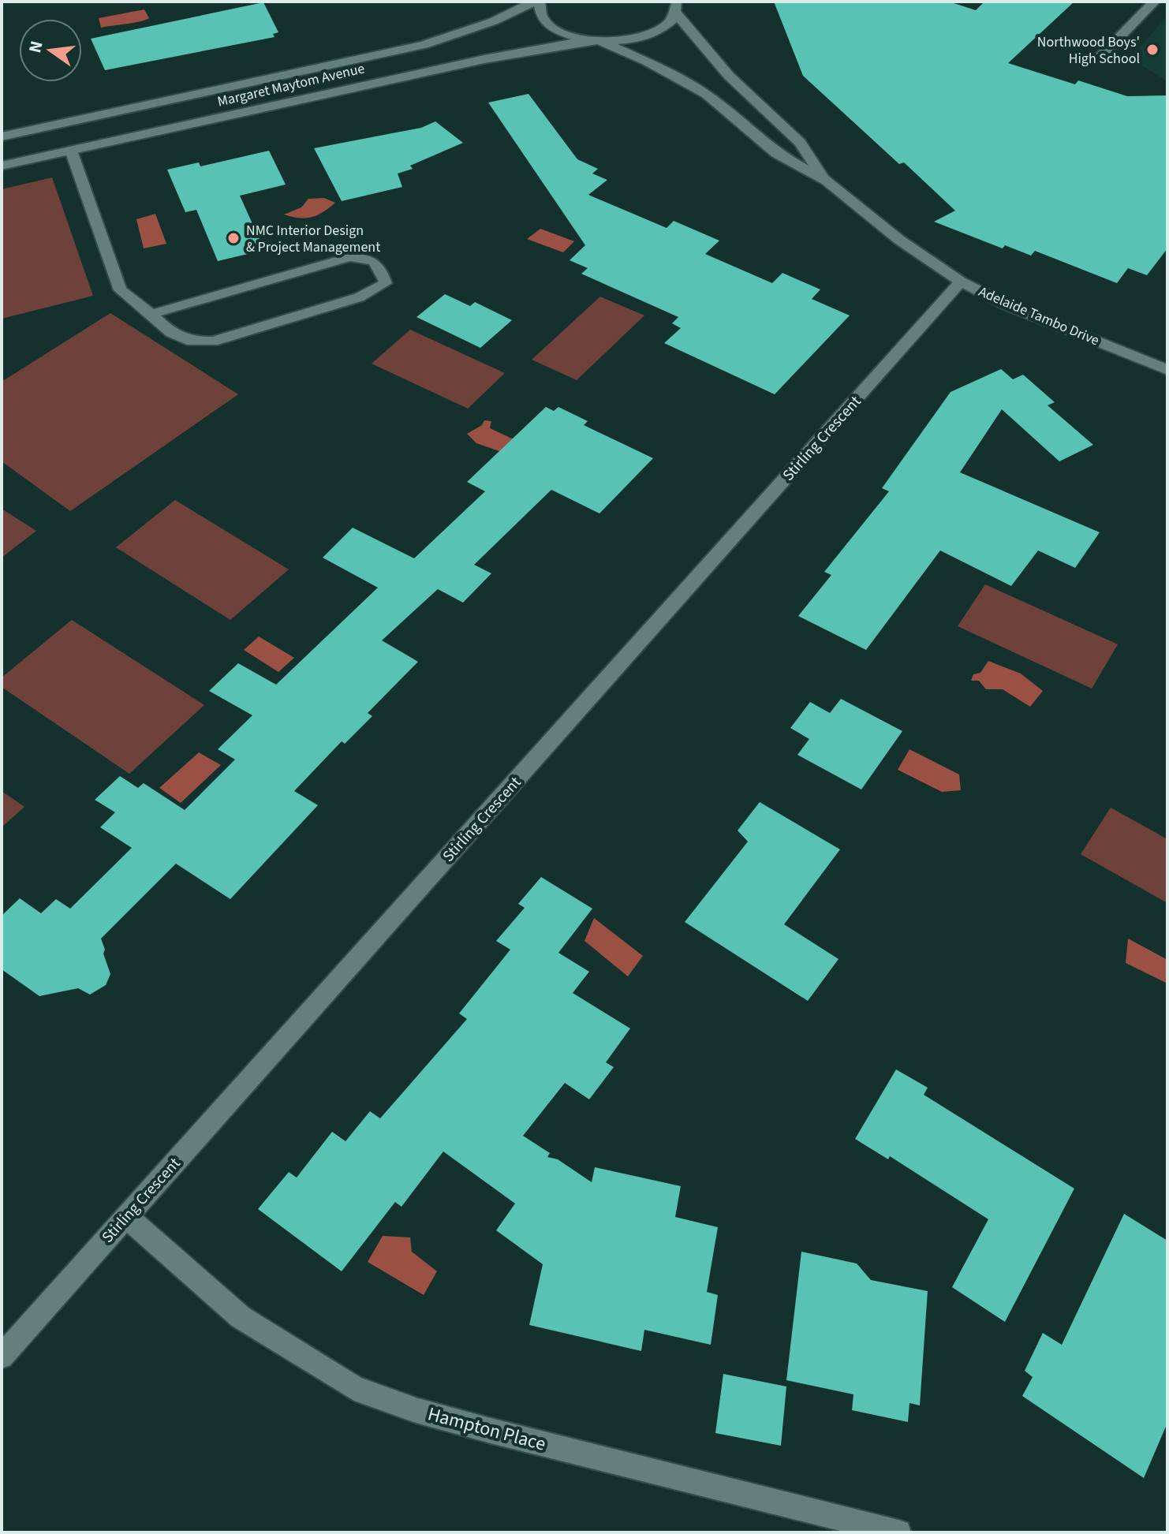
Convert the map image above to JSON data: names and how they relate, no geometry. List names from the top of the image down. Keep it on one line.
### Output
{"streets":{"street":["Margaret Maytom Avenue","Adelaide Tambo Drive","Stirling Crescent","Hampton Place"]},"crossings":[["Margaret Maytom Avenue","Adelaide Tambo Drive"],["Adelaide Tambo Drive","Stirling Crescent"],["Stirling Crescent","Hampton Place"]],"places":["Northwood Boys' High School","NMC Interior Design & Project Management"],"north":"left"}
